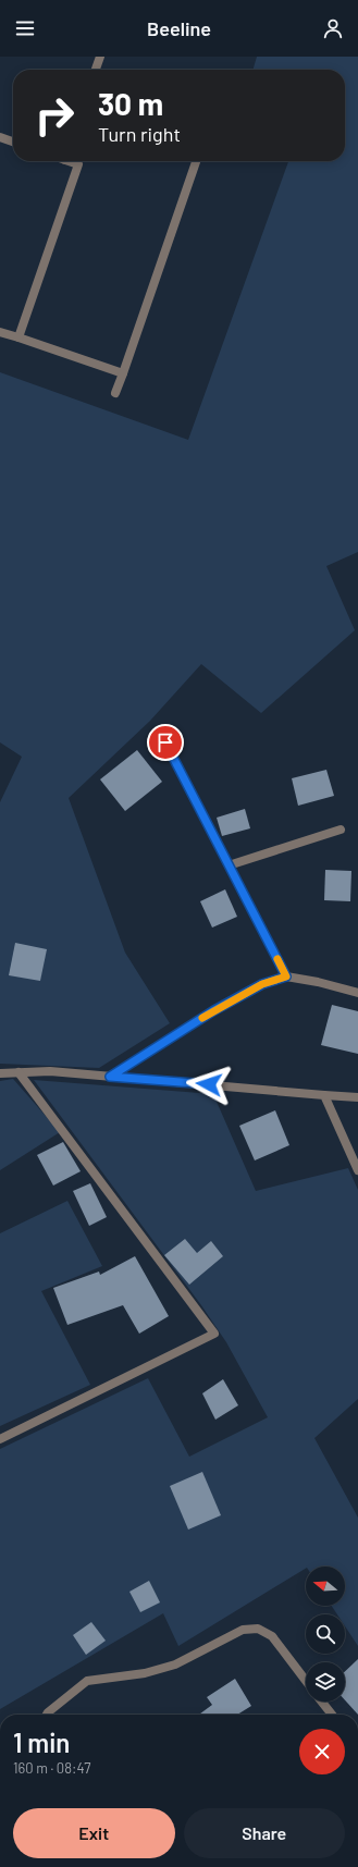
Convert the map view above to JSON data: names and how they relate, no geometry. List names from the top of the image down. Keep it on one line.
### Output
{"north":"left","page":{"header":"Beeline","turn":["30 m","Turn right"],"heading":["1 min","160 m · 08:47"],"buttons":["Exit","Share"]}}
